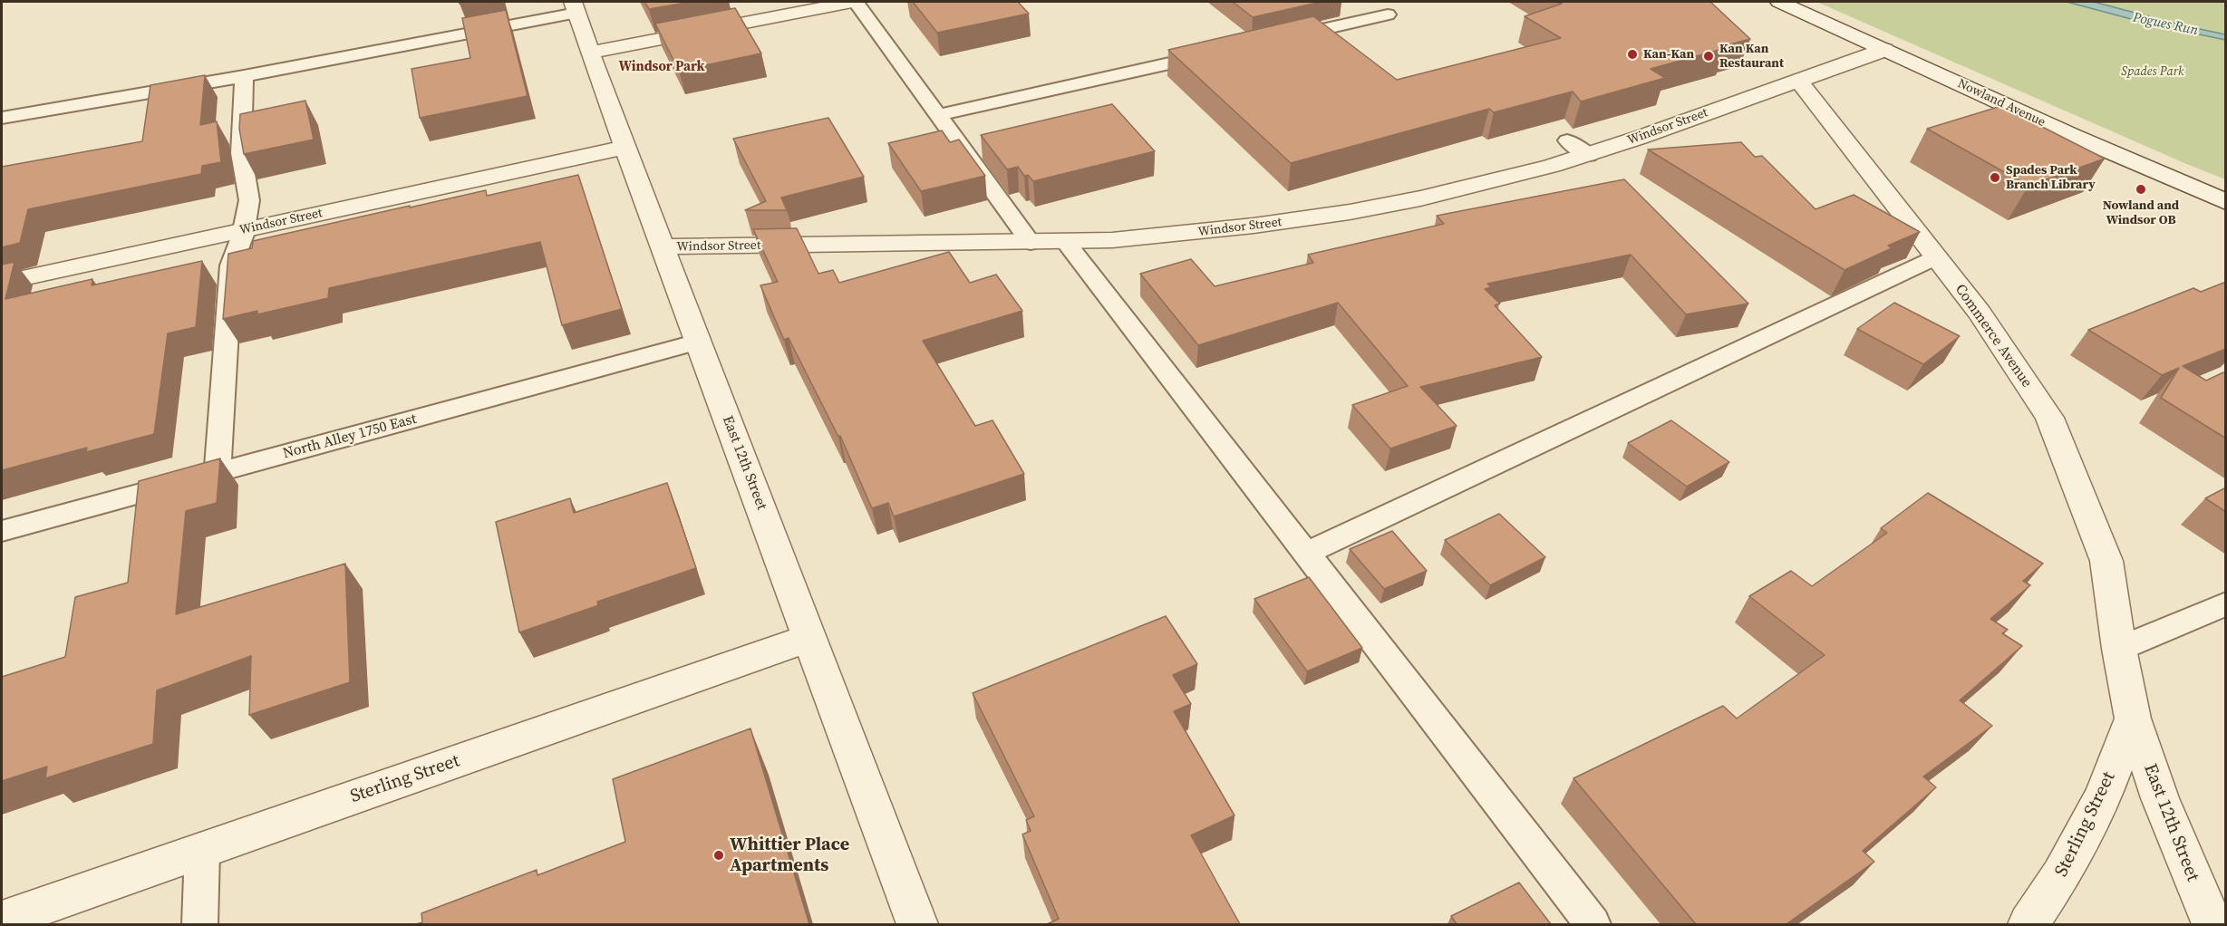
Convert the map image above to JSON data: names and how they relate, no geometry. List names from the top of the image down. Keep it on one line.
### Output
{"streets":{"street":["Nowland Avenue","Windsor Street","Commerce Avenue","East 12th Street","Sterling Street"],"lane":["North Alley 1750 East"]},"crossings":[["Windsor Street","Commerce Avenue"],["Windsor Street","East 12th Street"],["Commerce Avenue","East 12th Street"],["Commerce Avenue","Sterling Street"],["North Alley 1750 East","East 12th Street"],["East 12th Street","Sterling Street"]],"districts":["Windsor Park"],"water":["Pogues Run"],"parks":["Spades Park"],"places":["Kan-Kan","Kan Kan Restaurant","Spades Park Branch Library","Nowland and Windsor OB","Whittier Place Apartments"]}
